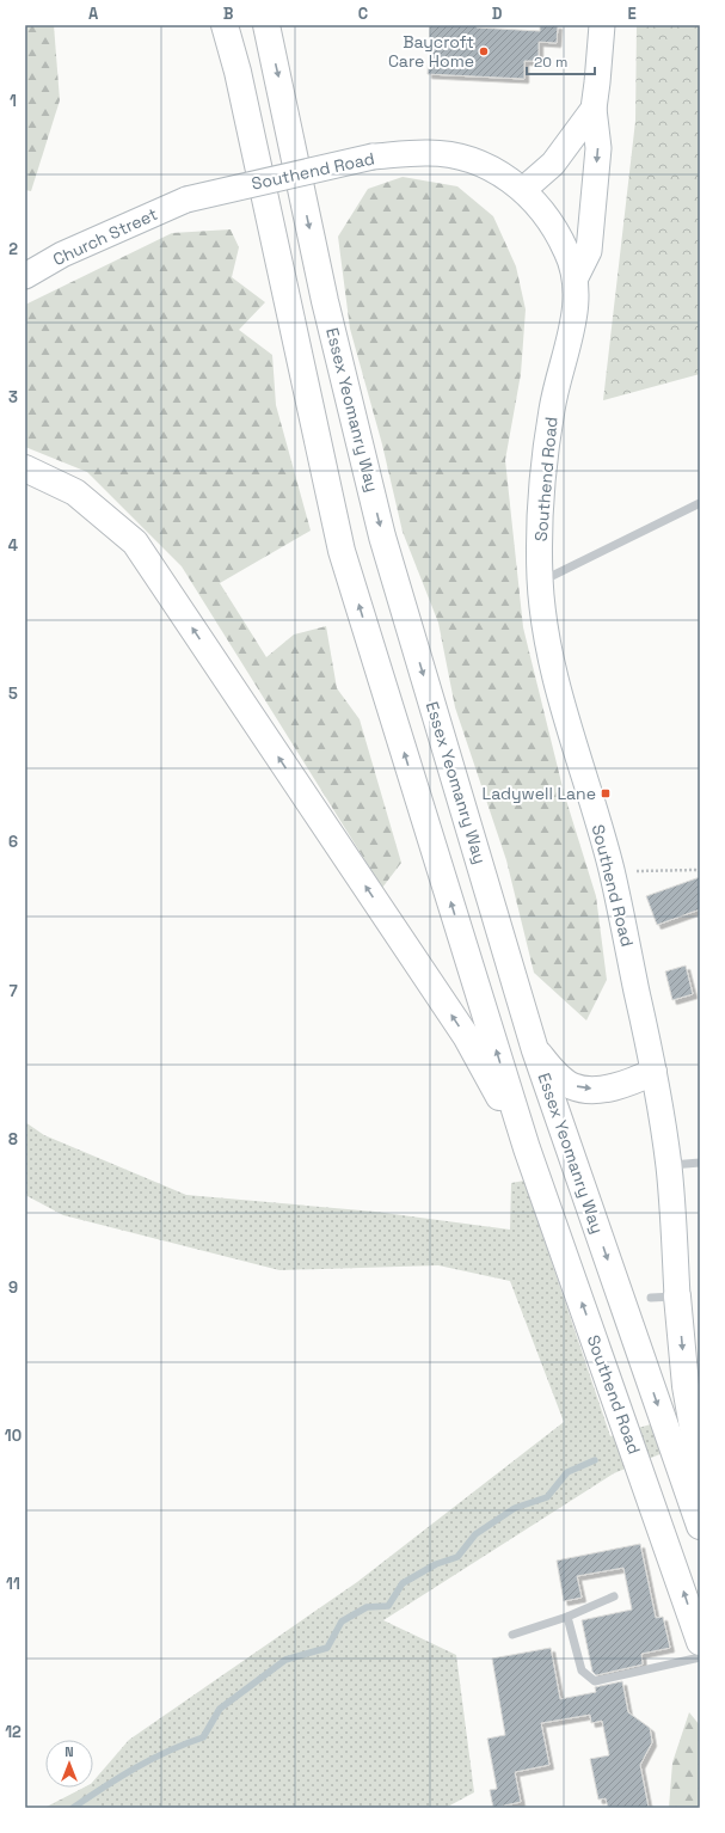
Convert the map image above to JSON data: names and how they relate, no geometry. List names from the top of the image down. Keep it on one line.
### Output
{"streets":{"main road":["Southend Road","Essex Yeomanry Way"],"street":["Church Street"]},"crossings":[["Southend Road","Church Street"]],"places":{"other":["Baycroft Care Home"],"transit":["Ladywell Lane"]},"scale_bar":"20 m","north":"top","grid":{"columns":["A","B","C","D","E"],"rows":["1","2","3","4","5","6","7","8","9","10","11","12"]}}
